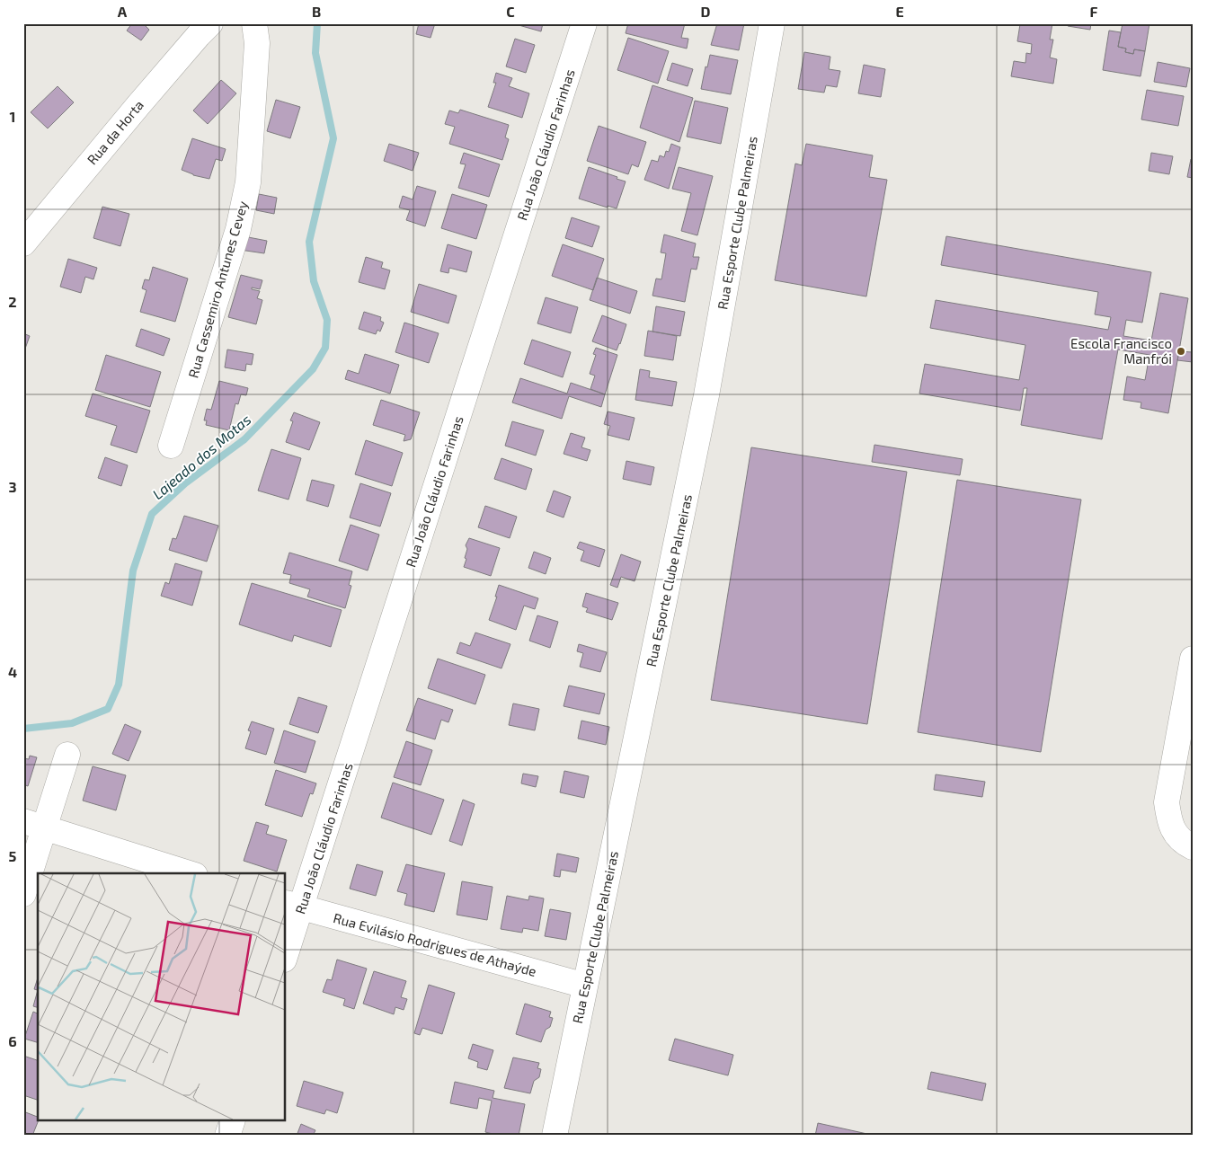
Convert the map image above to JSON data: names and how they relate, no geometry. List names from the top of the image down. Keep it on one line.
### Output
{"streets":{"street":["Rua da Horta","Rua João Cláudio Farinhas","Rua Esporte Clube Palmeiras","Rua Cassemiro Antunes Cevey","Rua Evilásio Rodrigues de Athaýde"]},"crossings":[["Rua João Cláudio Farinhas","Rua Evilásio Rodrigues de Athaýde"],["Rua Esporte Clube Palmeiras","Rua Evilásio Rodrigues de Athaýde"]],"water":["Lajeado dos Motas"],"places":["Escola Francisco Manfrói"],"grid":{"columns":["A","B","C","D","E","F"],"rows":["1","2","3","4","5","6"]}}
